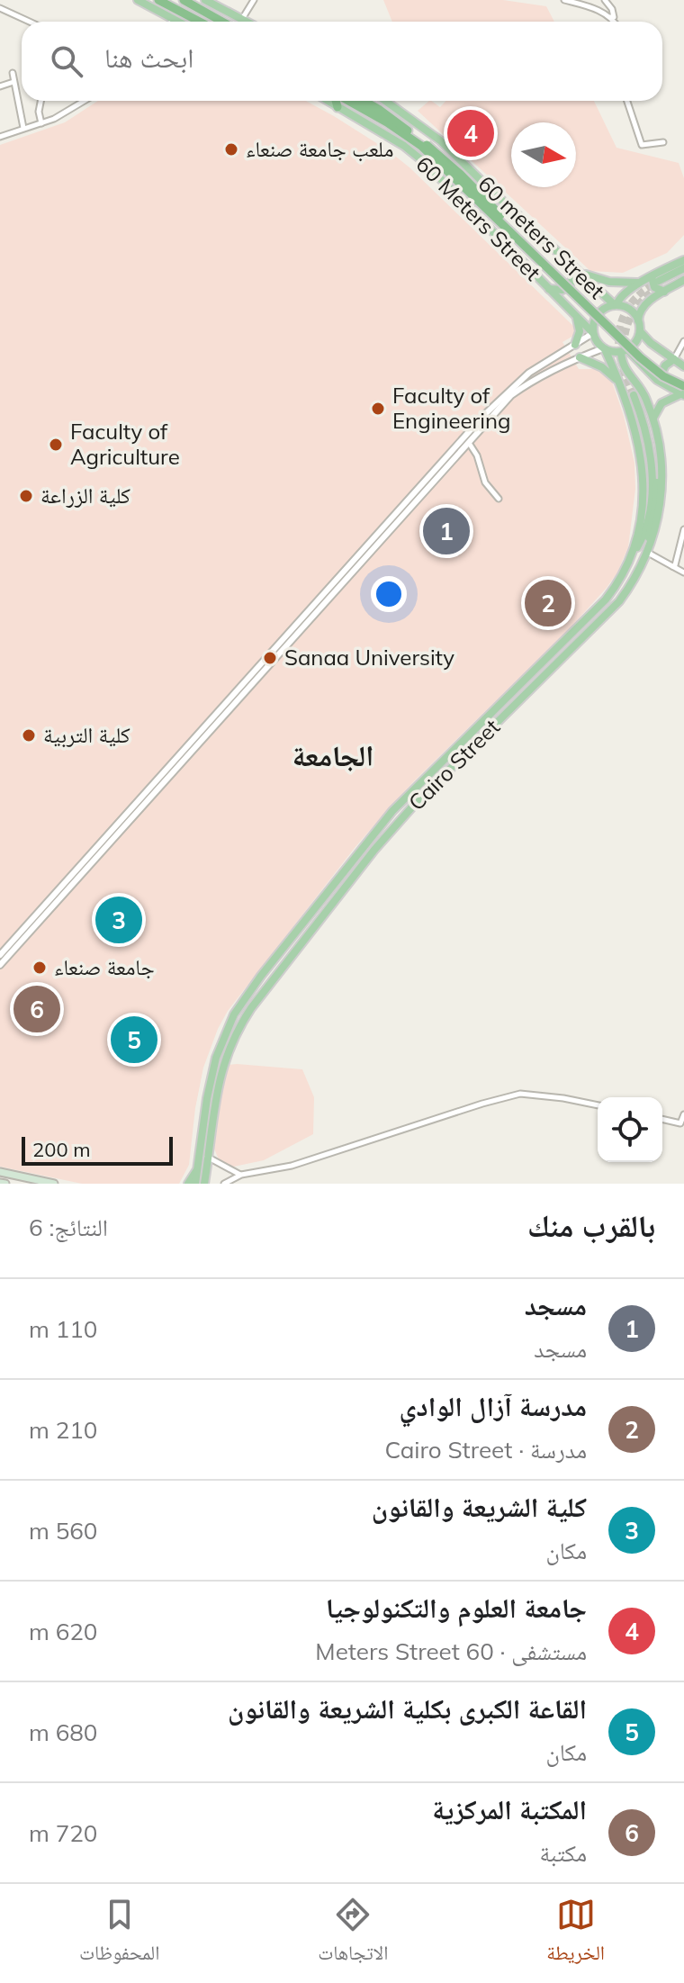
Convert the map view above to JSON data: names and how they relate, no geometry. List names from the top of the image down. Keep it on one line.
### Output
{"streets":{"highway":["60 meters Street"],"main road":["60 Meters Street","Cairo Street"]},"crossings":[["60 Meters Street","Cairo Street"]],"districts":["الجامعة"],"places":["ملعب جامعة صنعاء","Faculty of Engineering","Faculty of Agriculture","كلية الزراعة","Sanaa University","كلية التربية","جامعة صنعاء"],"scale_bar":"200 m","north":"right","page":{"search":"ابحث هنا","pins":["4","1","2","3","6","5"],"scale":"200 m","heading":["بالقرب منك","النتائج: 6"],"list":[{"mark":"1","name":"مسجد","note":"مسجد","value":"110 m"},{"mark":"2","name":"مدرسة آزال الوادي","note":"مدرسة · Cairo Street","value":"210 m"},{"mark":"3","name":"كلية الشريعة والقانون","note":"مكان","value":"560 m"},{"mark":"4","name":"جامعة العلوم والتكنولوجيا","note":"مستشفى · 60 Meters Street","value":"620 m"},{"mark":"5","name":"القاعة الكبرى بكلية الشريعة والقانون","note":"مكان","value":"680 m"},{"mark":"6","name":"المكتبة المركزية","note":"مكتبة","value":"720 m"}],"nav":["الخريطة","الاتجاهات","المحفوظات"]}}
